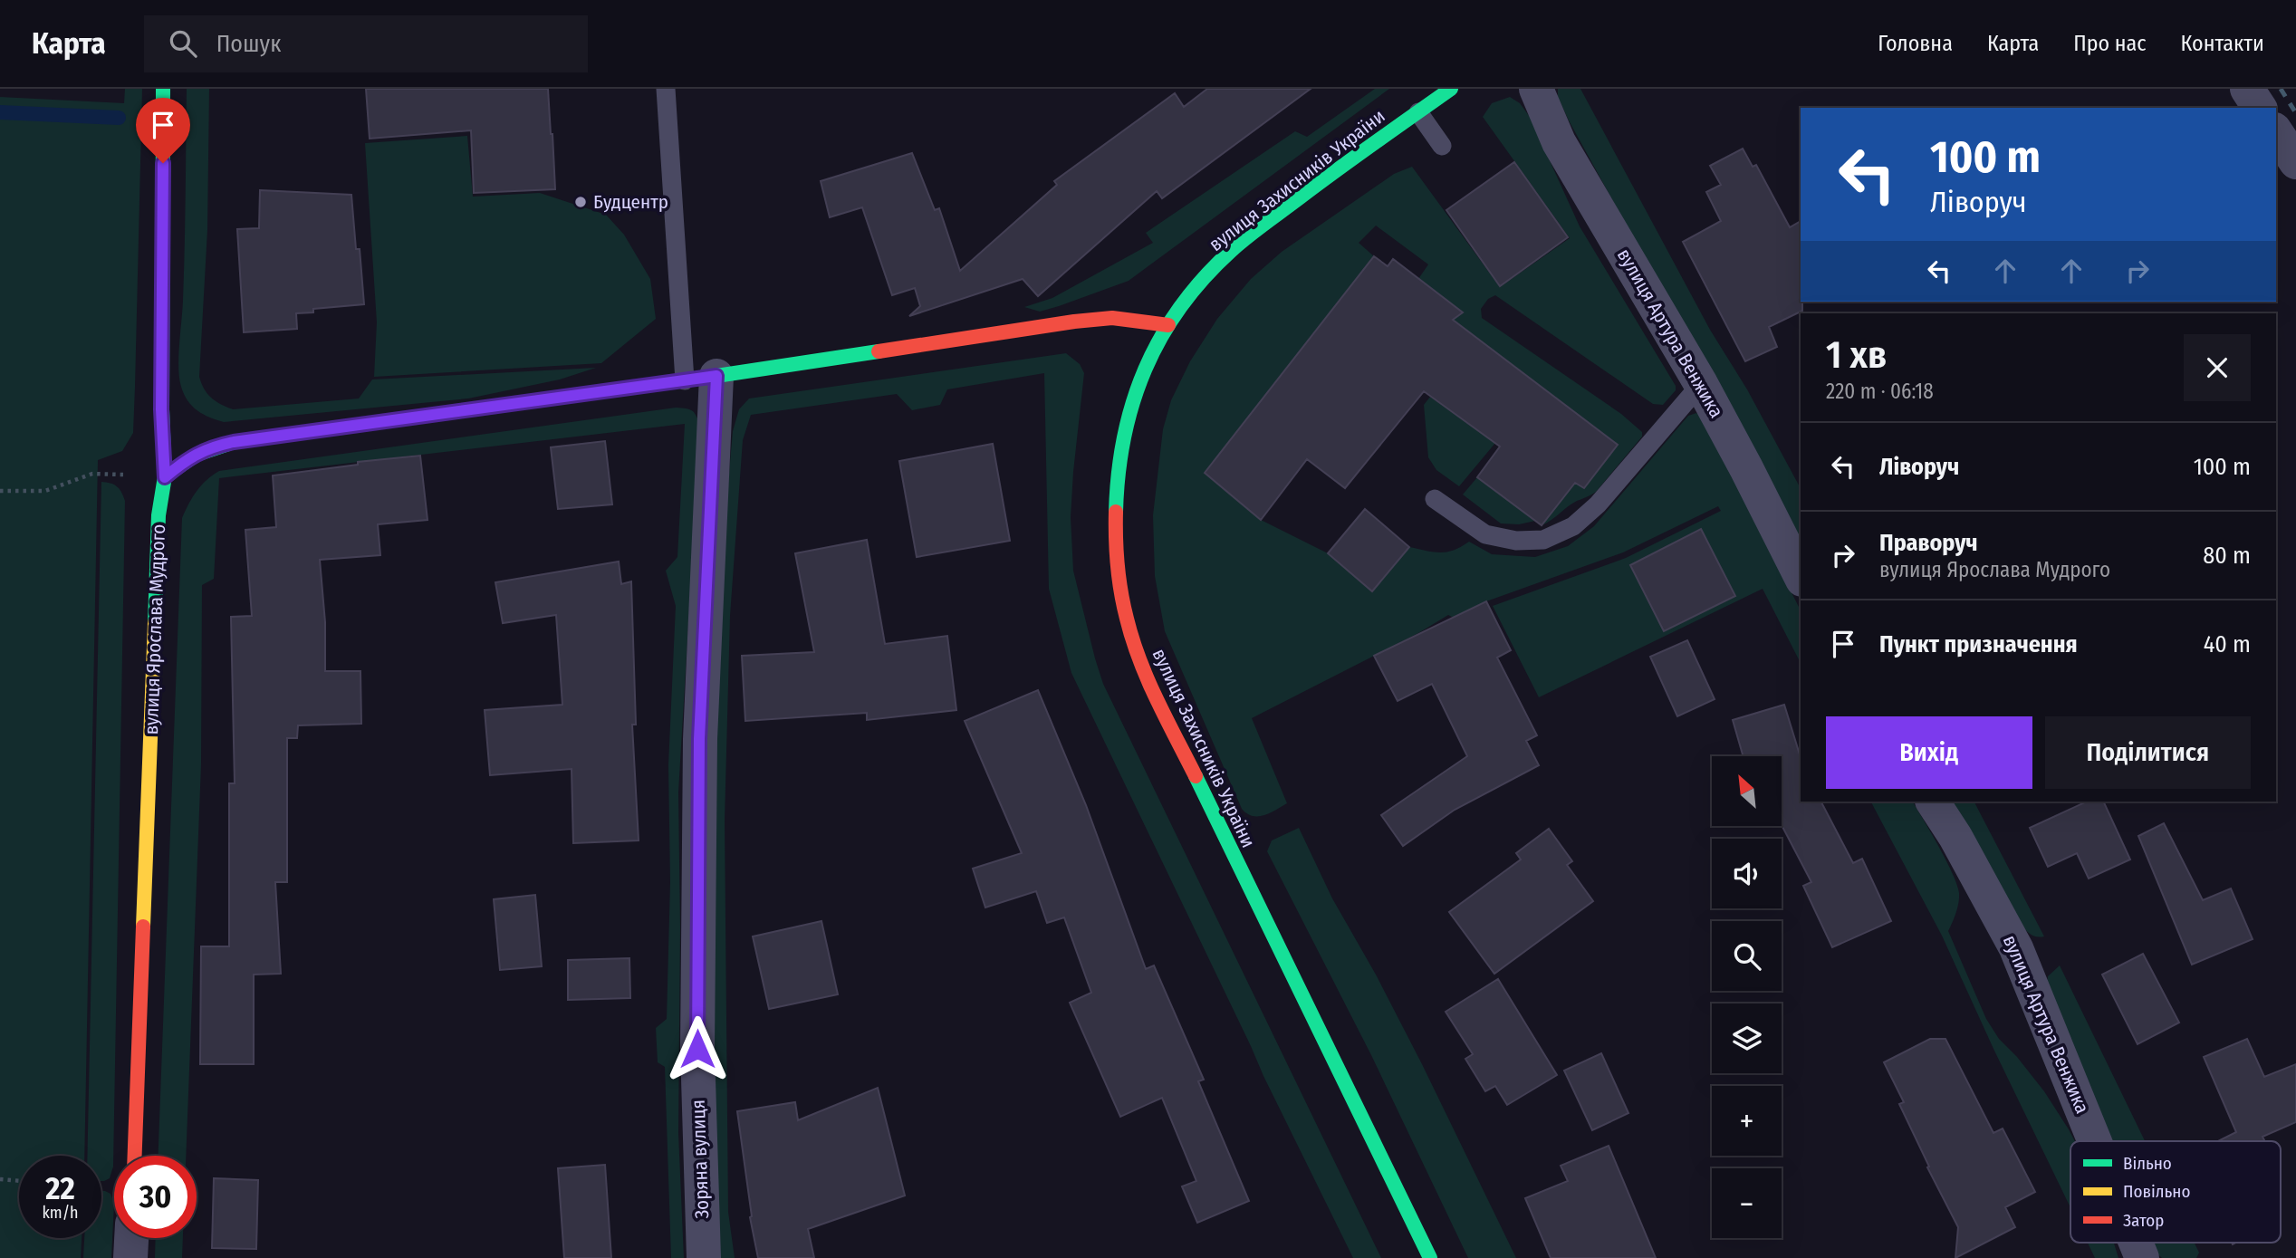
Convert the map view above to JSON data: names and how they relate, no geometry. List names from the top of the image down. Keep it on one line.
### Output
{"streets":{"street":["вулиця Захисників України","вулиця Артура Венжика","вулиця Ярослава Мудрого","Зоряна вулиця"]},"places":["Будцентр"],"legend":["Вільно","Повільно","Затор"],"north":"top left","page":{"header":"Карта","search":"Пошук","nav":["Головна","Карта","Про нас","Контакти"],"turn":["100 m","Ліворуч"],"heading":["1 хв","220 m · 06:18"],"list":[{"name":"Ліворуч","value":"100 m"},{"name":"Праворуч","note":"вулиця Ярослава Мудрого","value":"80 m"},{"name":"Пункт призначення","value":"40 m"}],"buttons":["Вихід","Поділитися"],"map_buttons":["+","−"],"speed":"22 km/h","limit":"30"}}
